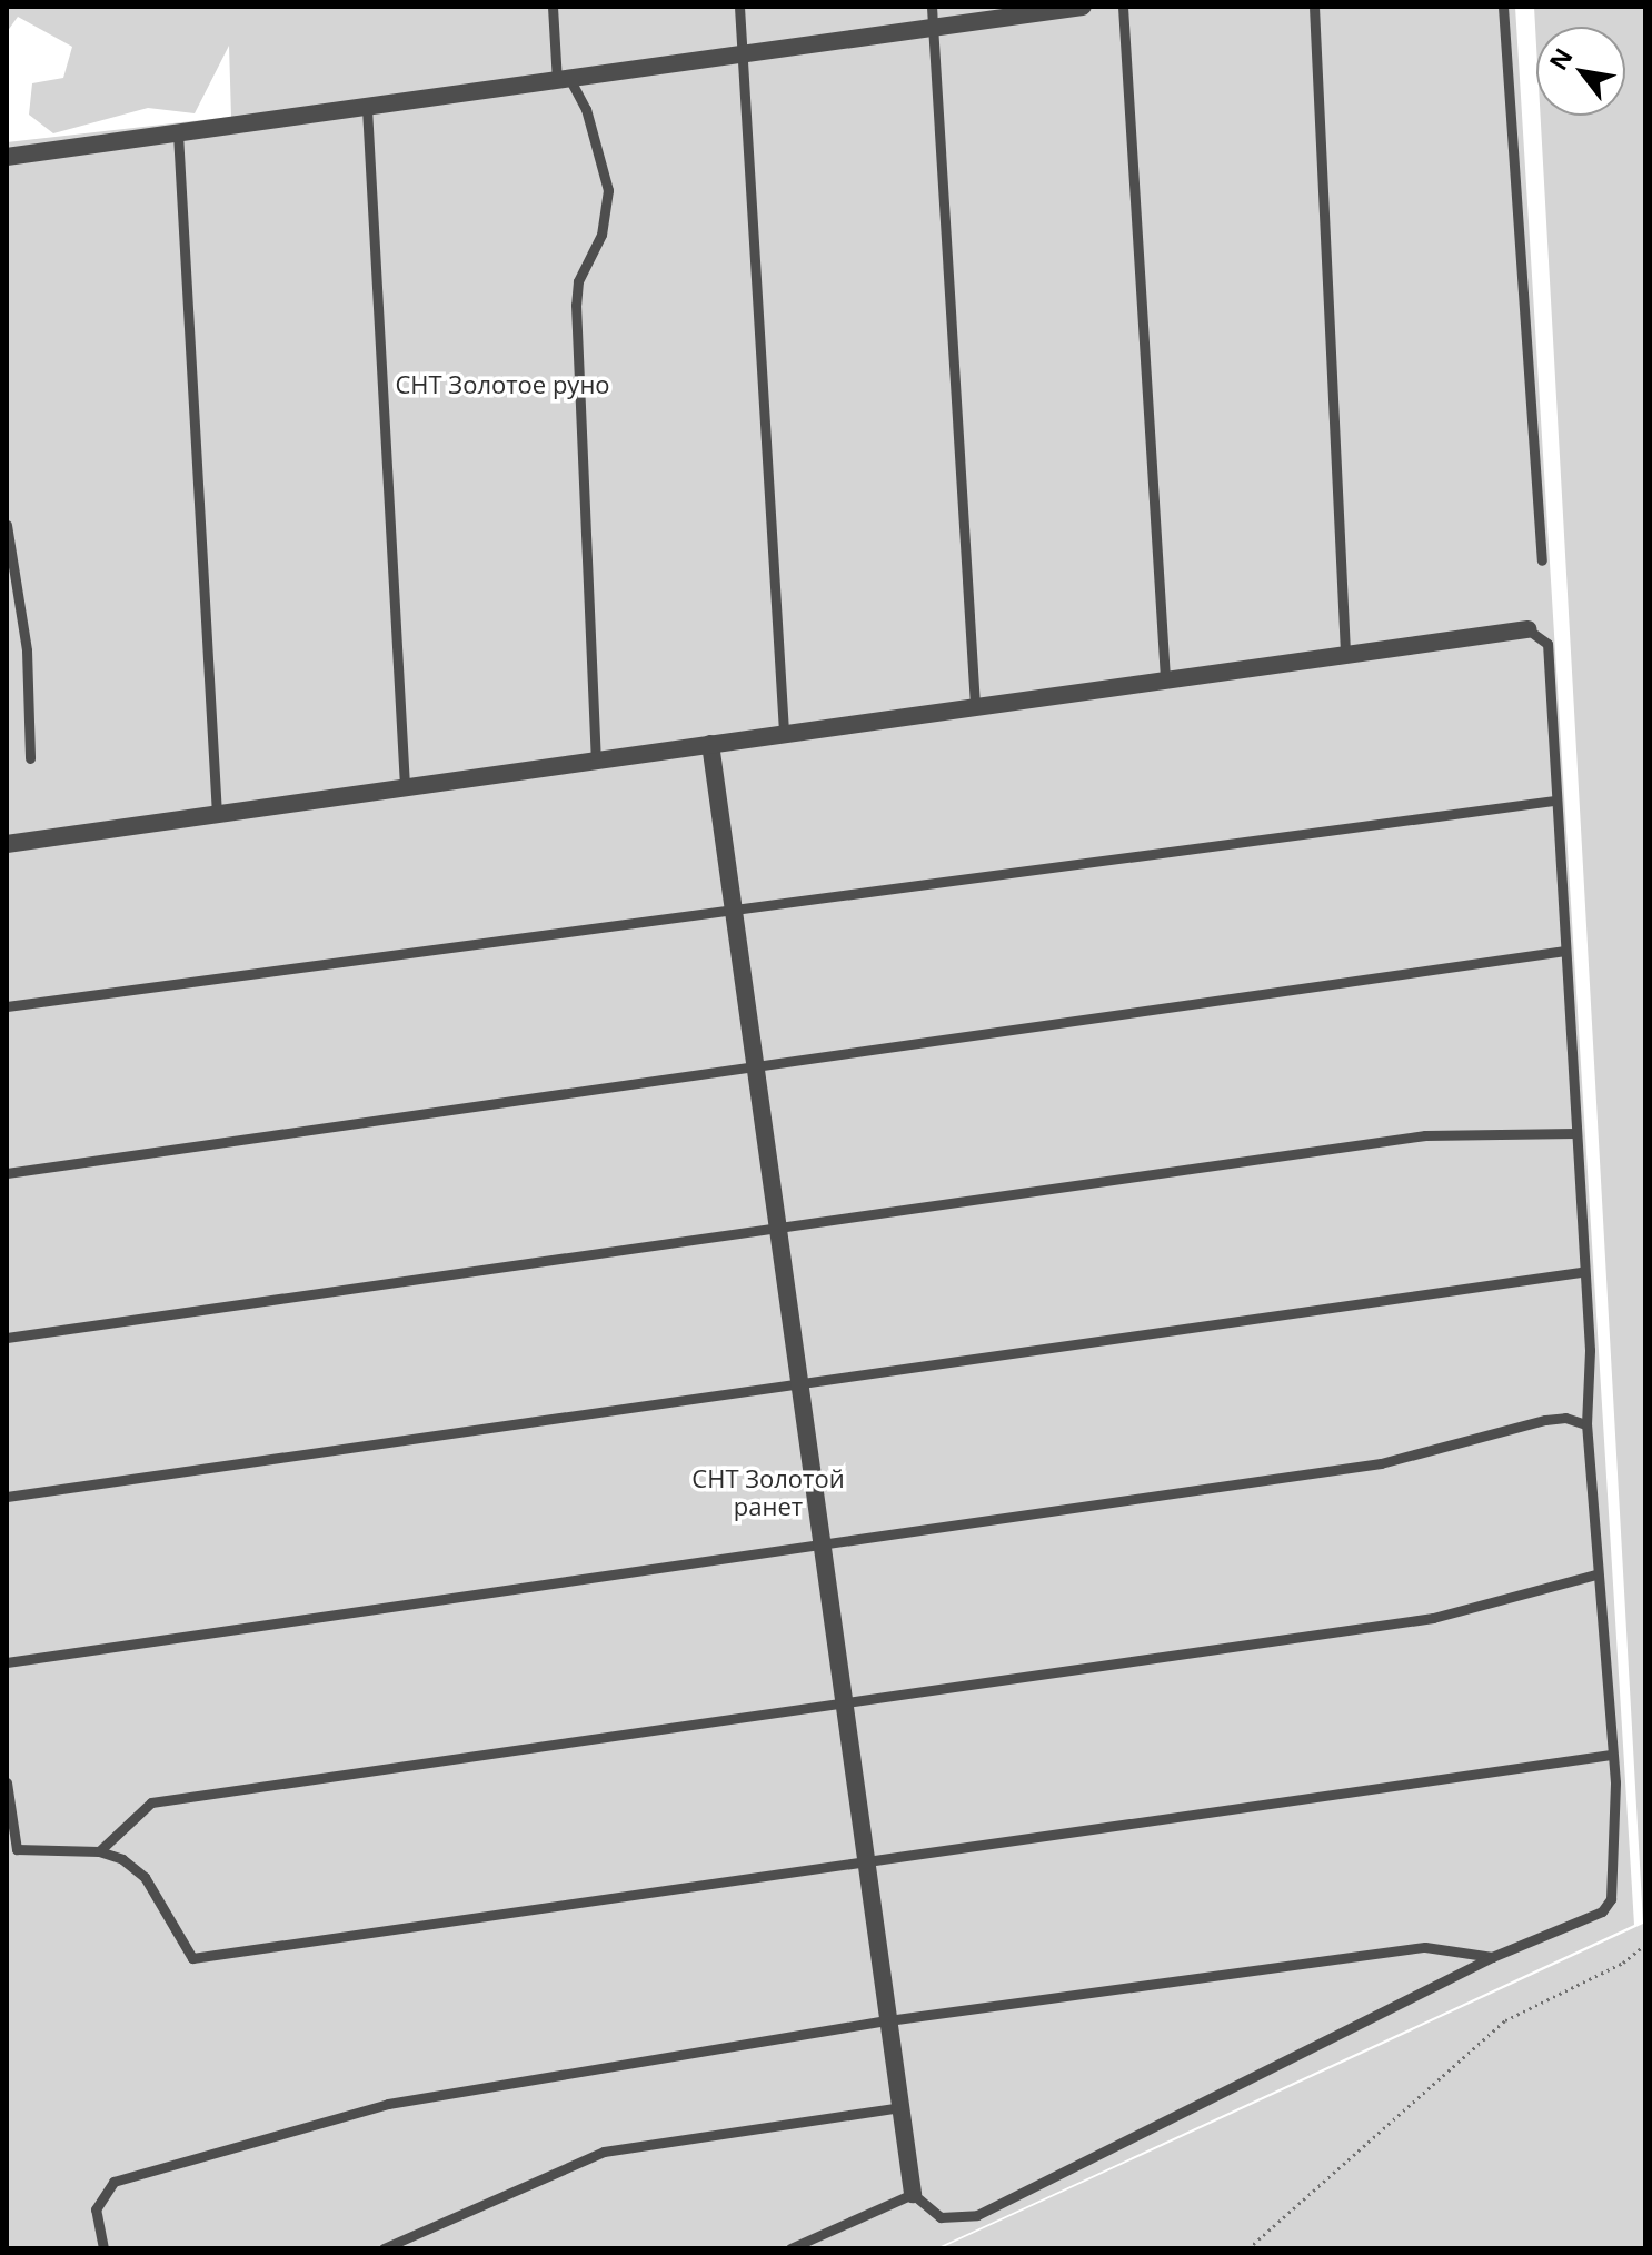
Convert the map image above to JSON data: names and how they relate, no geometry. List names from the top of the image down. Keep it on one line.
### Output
{"parks":["СНТ Золотое руно","СНТ Золотой ранет"],"north":"top left"}
